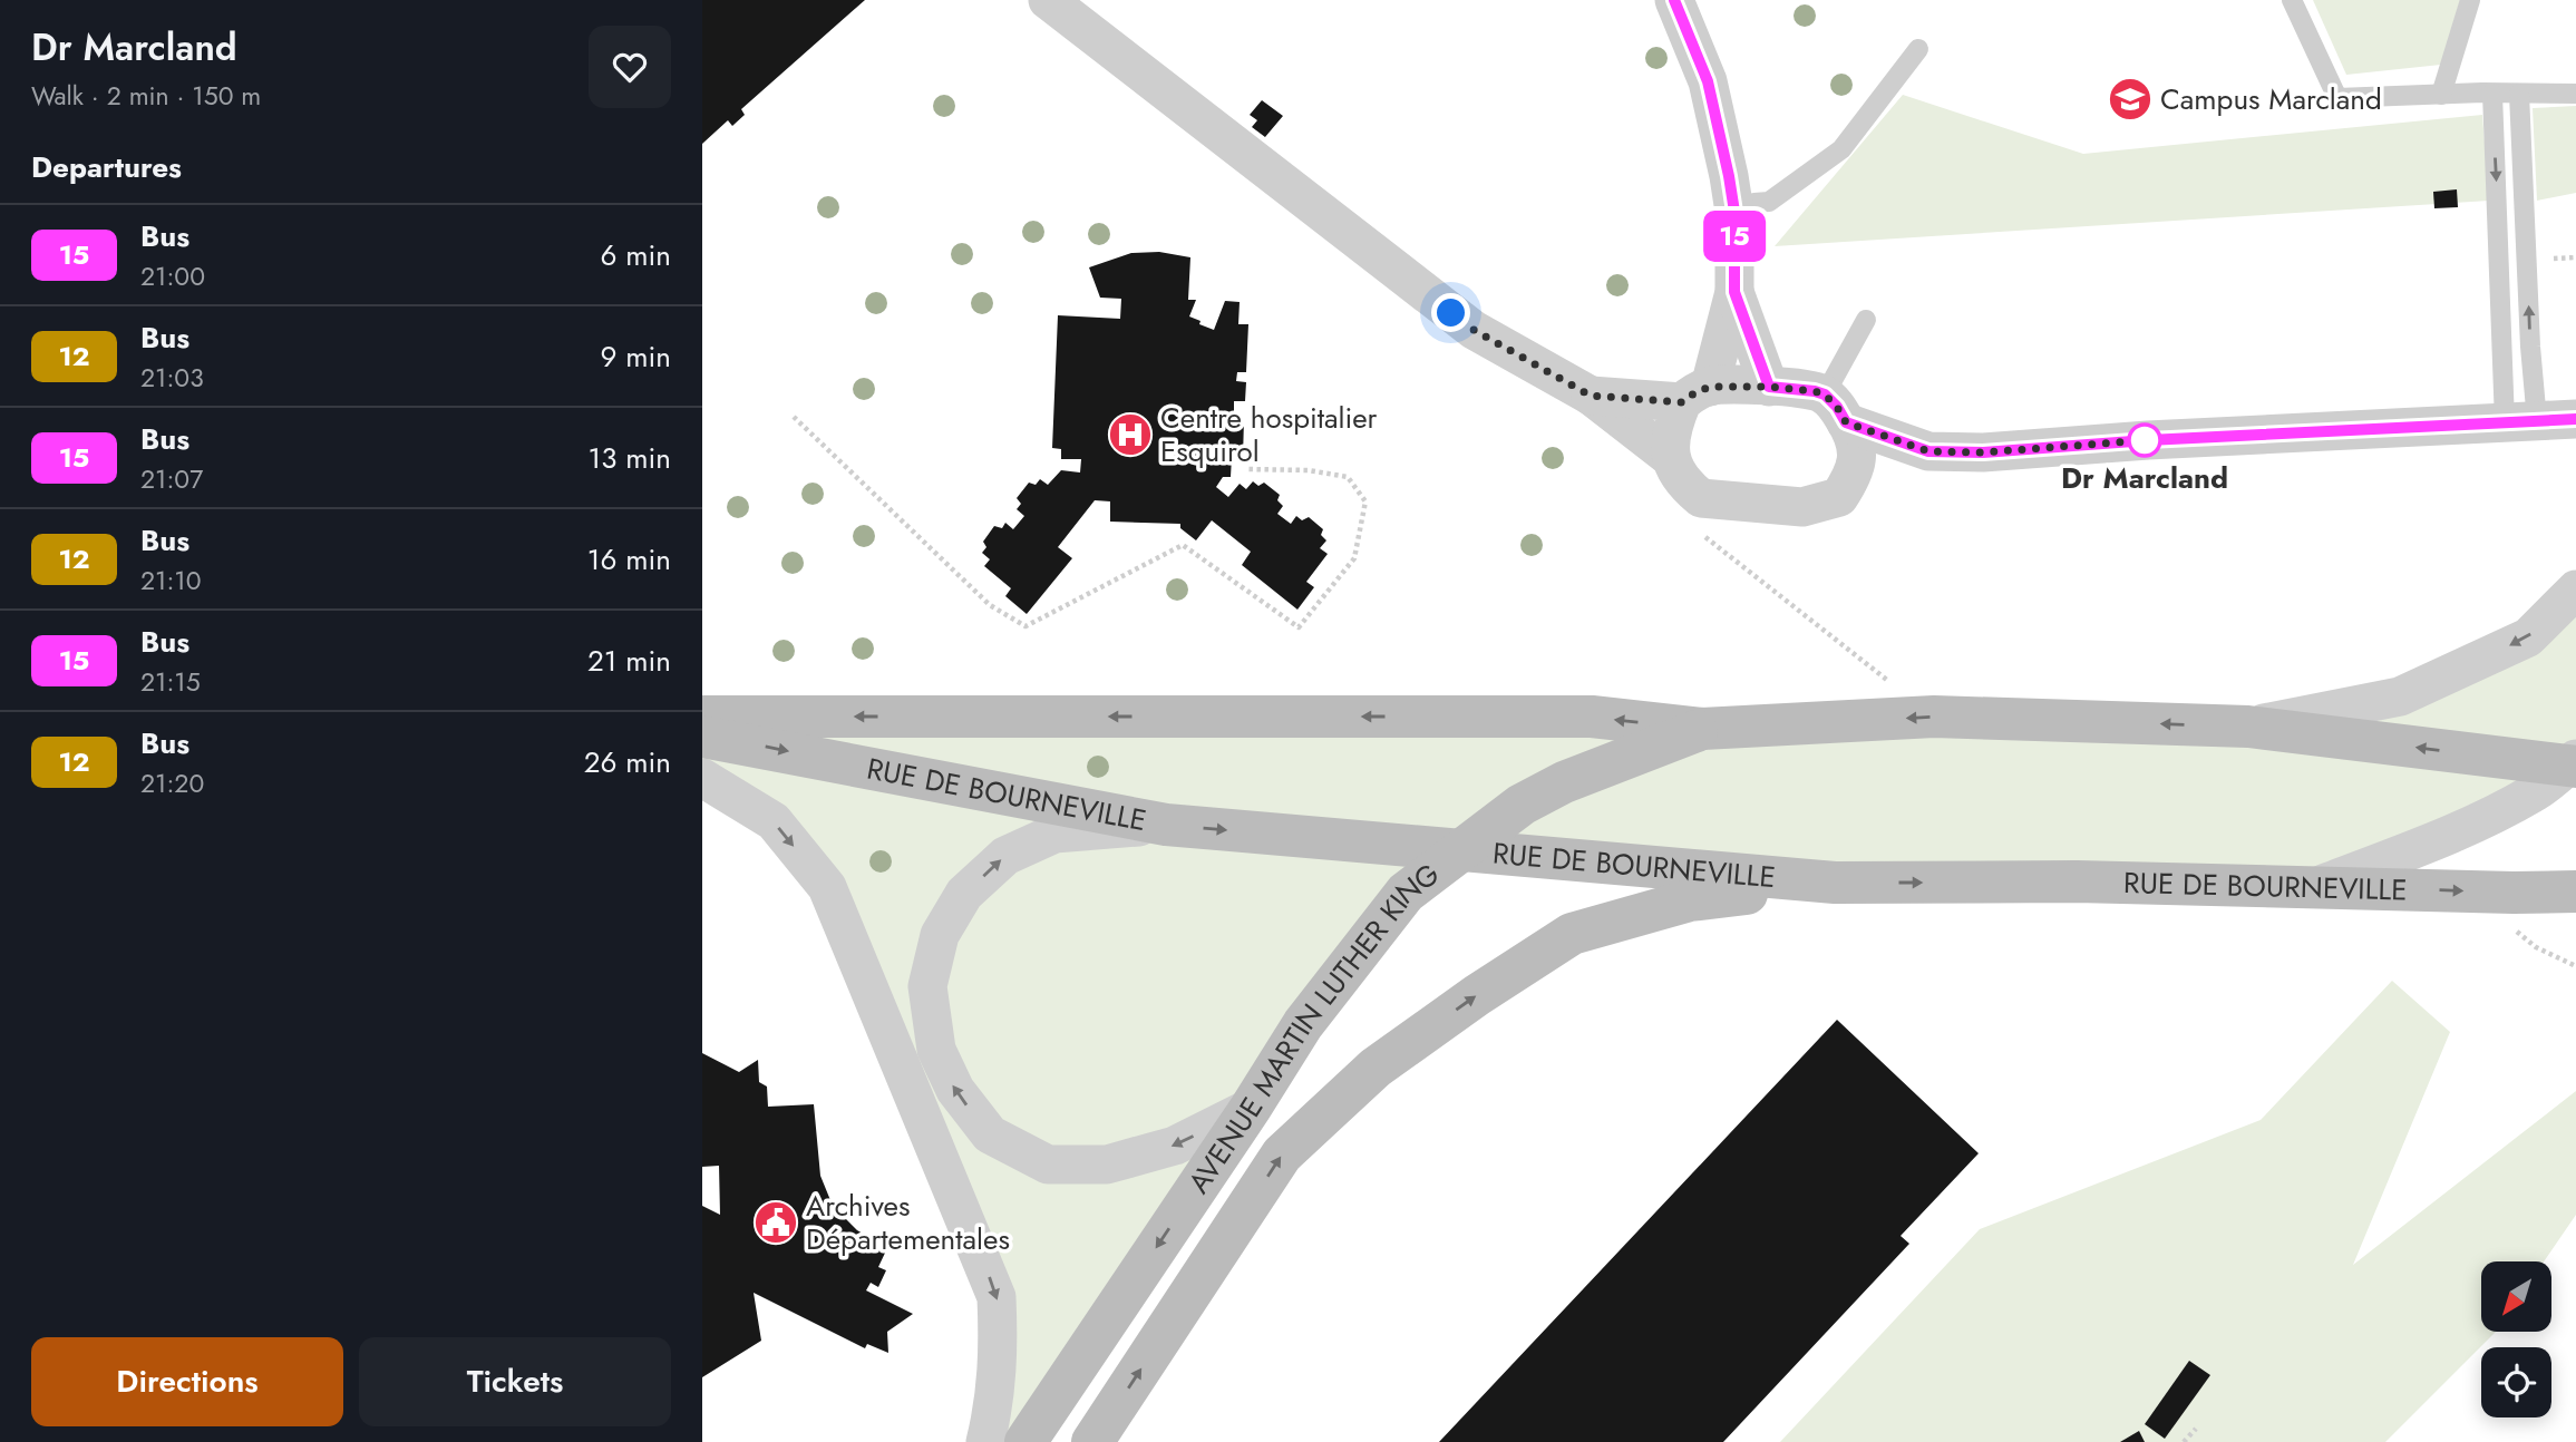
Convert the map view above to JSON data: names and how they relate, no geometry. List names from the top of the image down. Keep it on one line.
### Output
{"streets":{"main road":["RUE DE BOURNEVILLE","AVENUE MARTIN LUTHER KING"]},"crossings":[["RUE DE BOURNEVILLE","AVENUE MARTIN LUTHER KING"]],"places":{"school or university":["Campus Marcland"],"hospital":["Centre hospitalier Esquirol"],"other":["Dr Marcland"],"public building":["Archives Départementales"]},"lines":["bus line 15"],"north":"bottom left","page":{"heading":[["Dr Marcland","Walk · 2 min · 150 m"],"Departures"],"on_map":"15","list":[{"mark":"15","name":"Bus","note":"21:00","value":"6 min"},{"mark":"12","name":"Bus","note":"21:03","value":"9 min"},{"mark":"15","name":"Bus","note":"21:07","value":"13 min"},{"mark":"12","name":"Bus","note":"21:10","value":"16 min"},{"mark":"15","name":"Bus","note":"21:15","value":"21 min"},{"mark":"12","name":"Bus","note":"21:20","value":"26 min"}],"buttons":["Directions","Tickets"]}}
